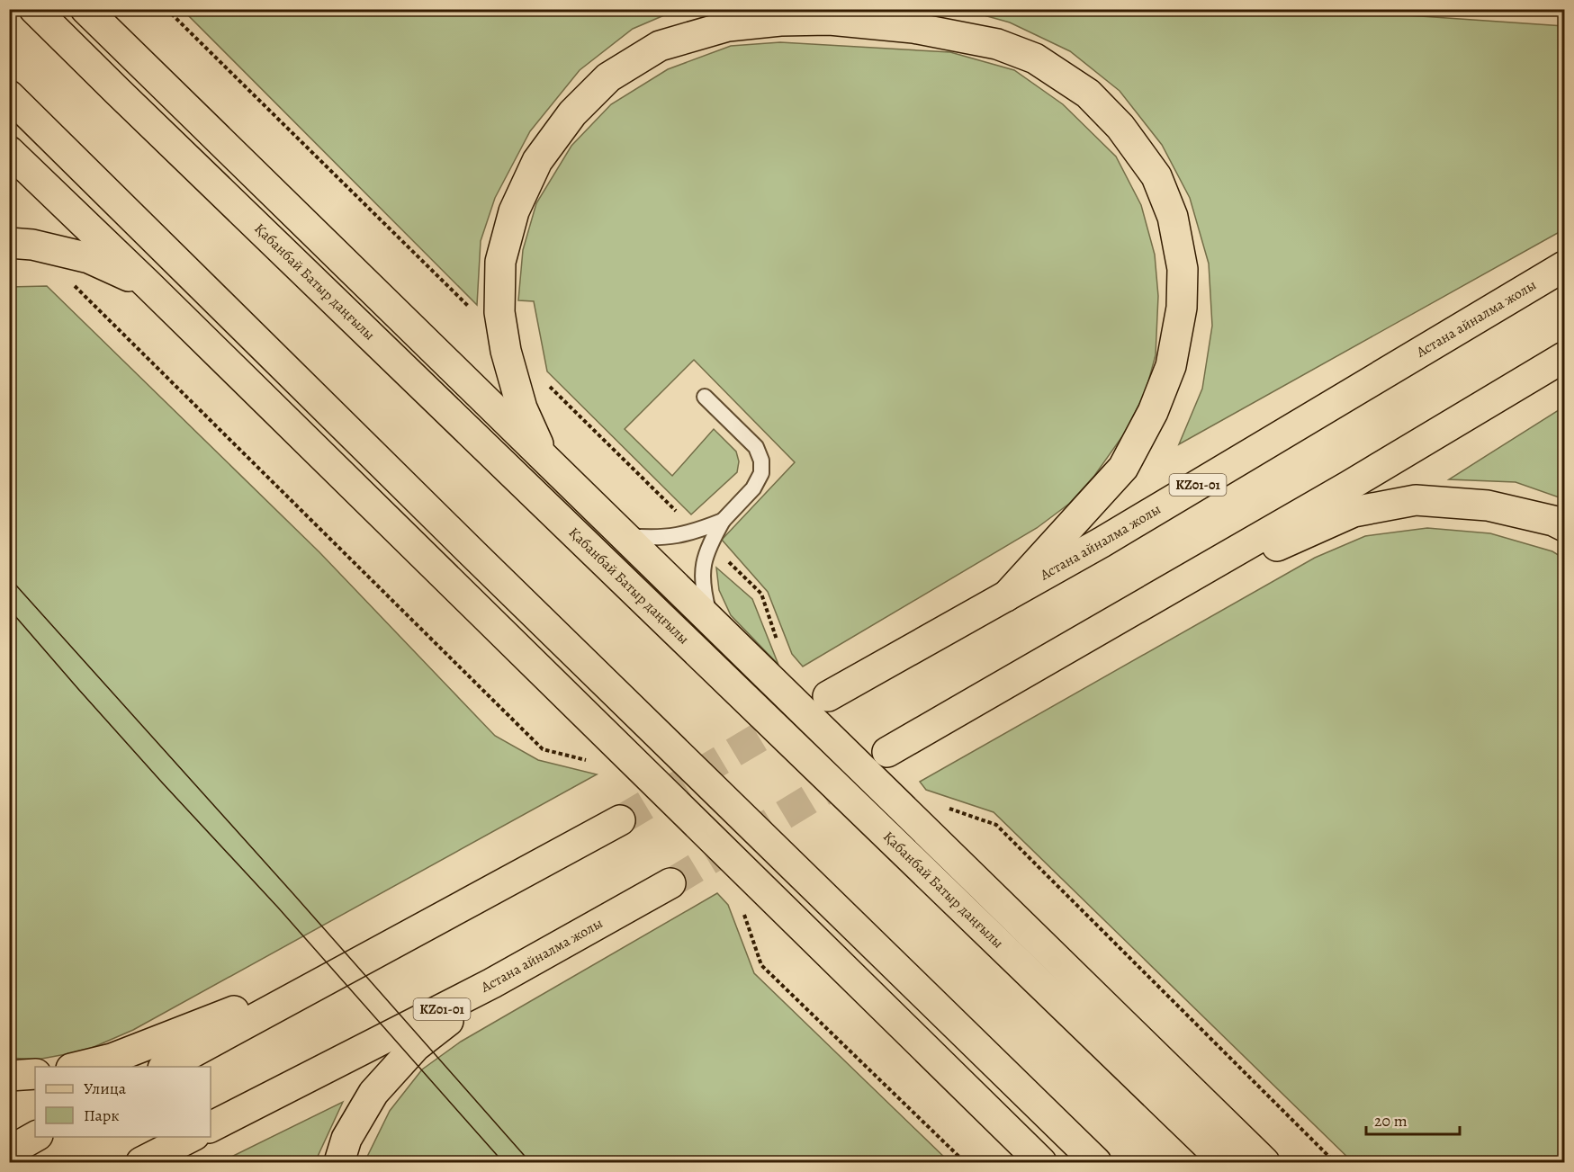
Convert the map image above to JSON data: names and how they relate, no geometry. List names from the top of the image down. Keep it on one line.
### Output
{"streets":{"main road":["Қабанбай Батыр даңғылы","Астана айналма жолы","KZ01-01"]},"legend":["Улица","Парк"],"scale_bar":"20 m"}
